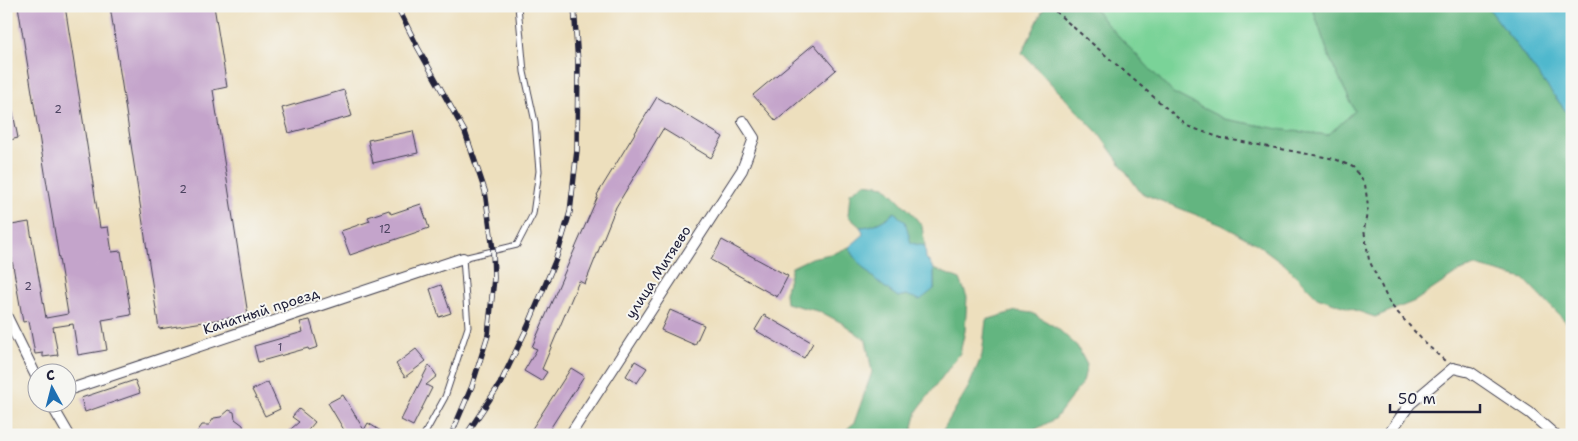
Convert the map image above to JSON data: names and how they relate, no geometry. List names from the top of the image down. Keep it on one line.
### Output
{"streets":{"street":["улица Митяево","Канатный проезд"]},"house_numbers":["2","2","12","2","1"],"scale_bar":"50 m","north":"top"}
